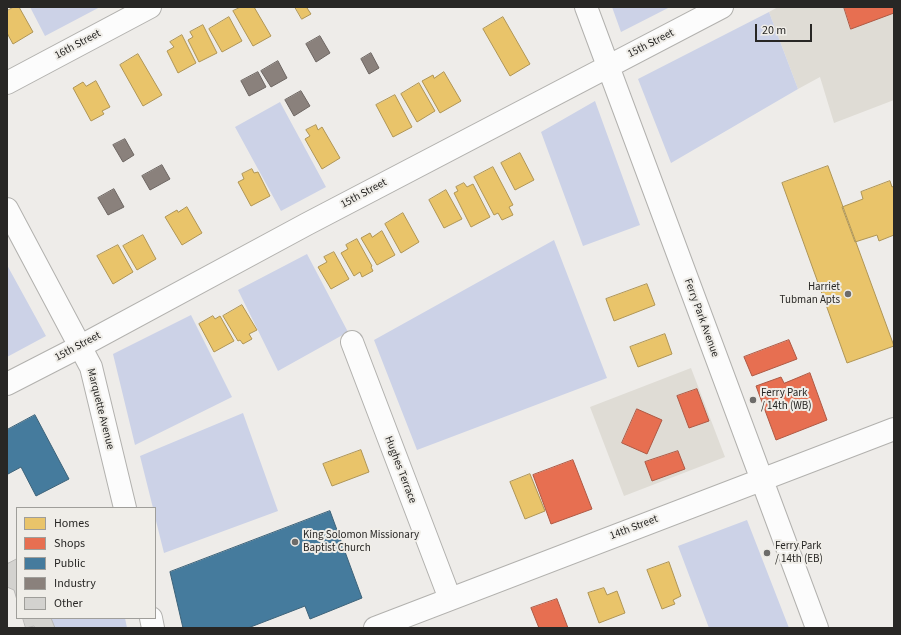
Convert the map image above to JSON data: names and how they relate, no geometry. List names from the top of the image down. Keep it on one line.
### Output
{"streets":{"street":["15th Street","16th Street","Ferry Park Avenue","Marquette Avenue","Hughes Terrace","14th Street"]},"crossings":[["15th Street","Ferry Park Avenue"],["15th Street","Marquette Avenue"],["Ferry Park Avenue","14th Street"],["Hughes Terrace","14th Street"]],"places":["Harriet Tubman Apts","Ferry Park / 14th (WB)","King Solomon Missionary Baptist Church","Ferry Park / 14th (EB)"],"legend":["Homes","Shops","Public","Industry","Other"],"scale_bar":"20 m"}
